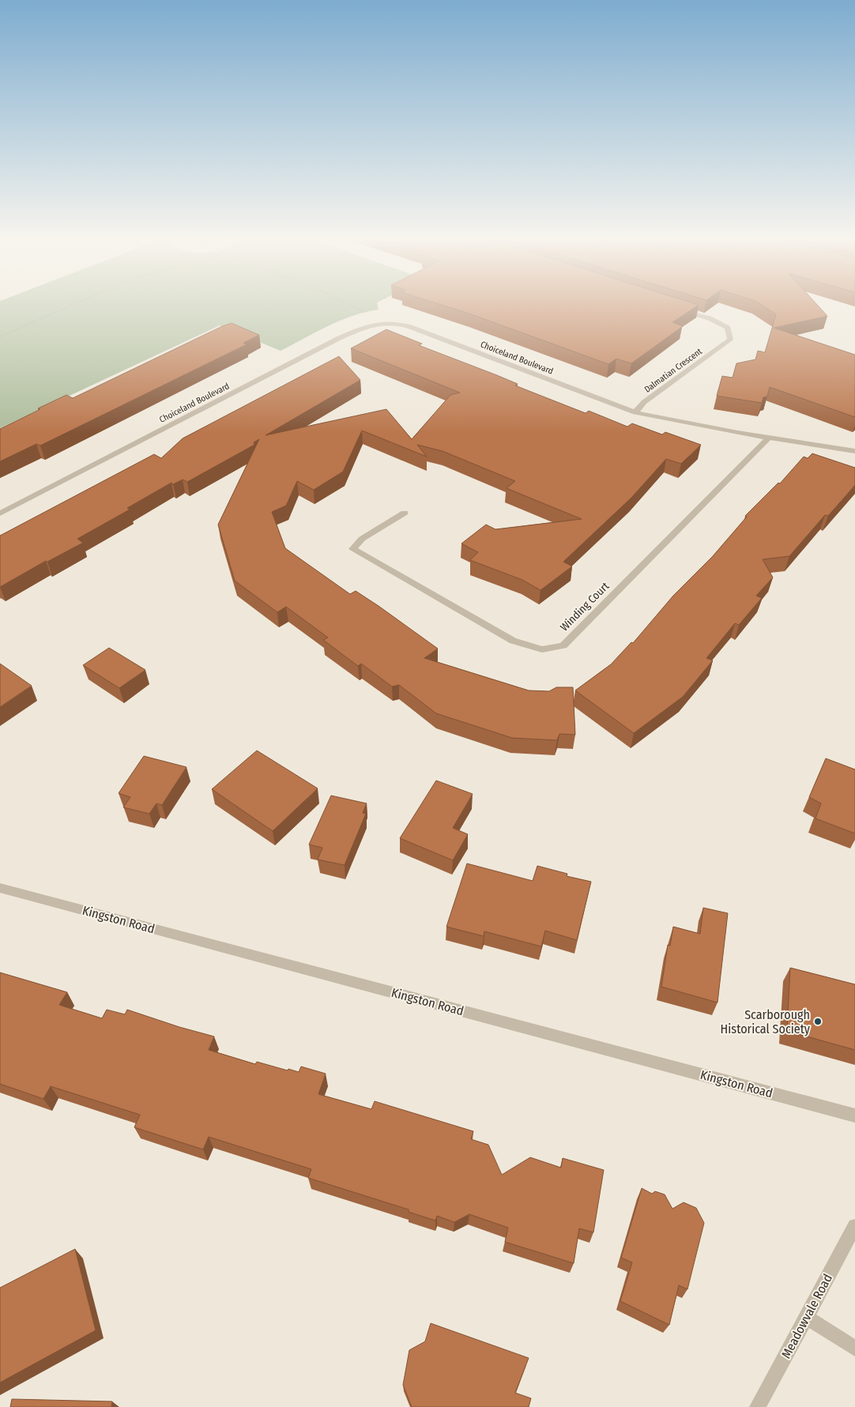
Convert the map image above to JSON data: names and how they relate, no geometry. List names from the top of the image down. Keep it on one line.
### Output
{"streets":{"street":["Choiceland Boulevard","Dalmatian Crescent","Winding Court","Kingston Road","Meadowvale Road"]},"crossings":[["Choiceland Boulevard","Dalmatian Crescent"],["Choiceland Boulevard","Winding Court"]],"places":["Scarborough Historical Society"]}
